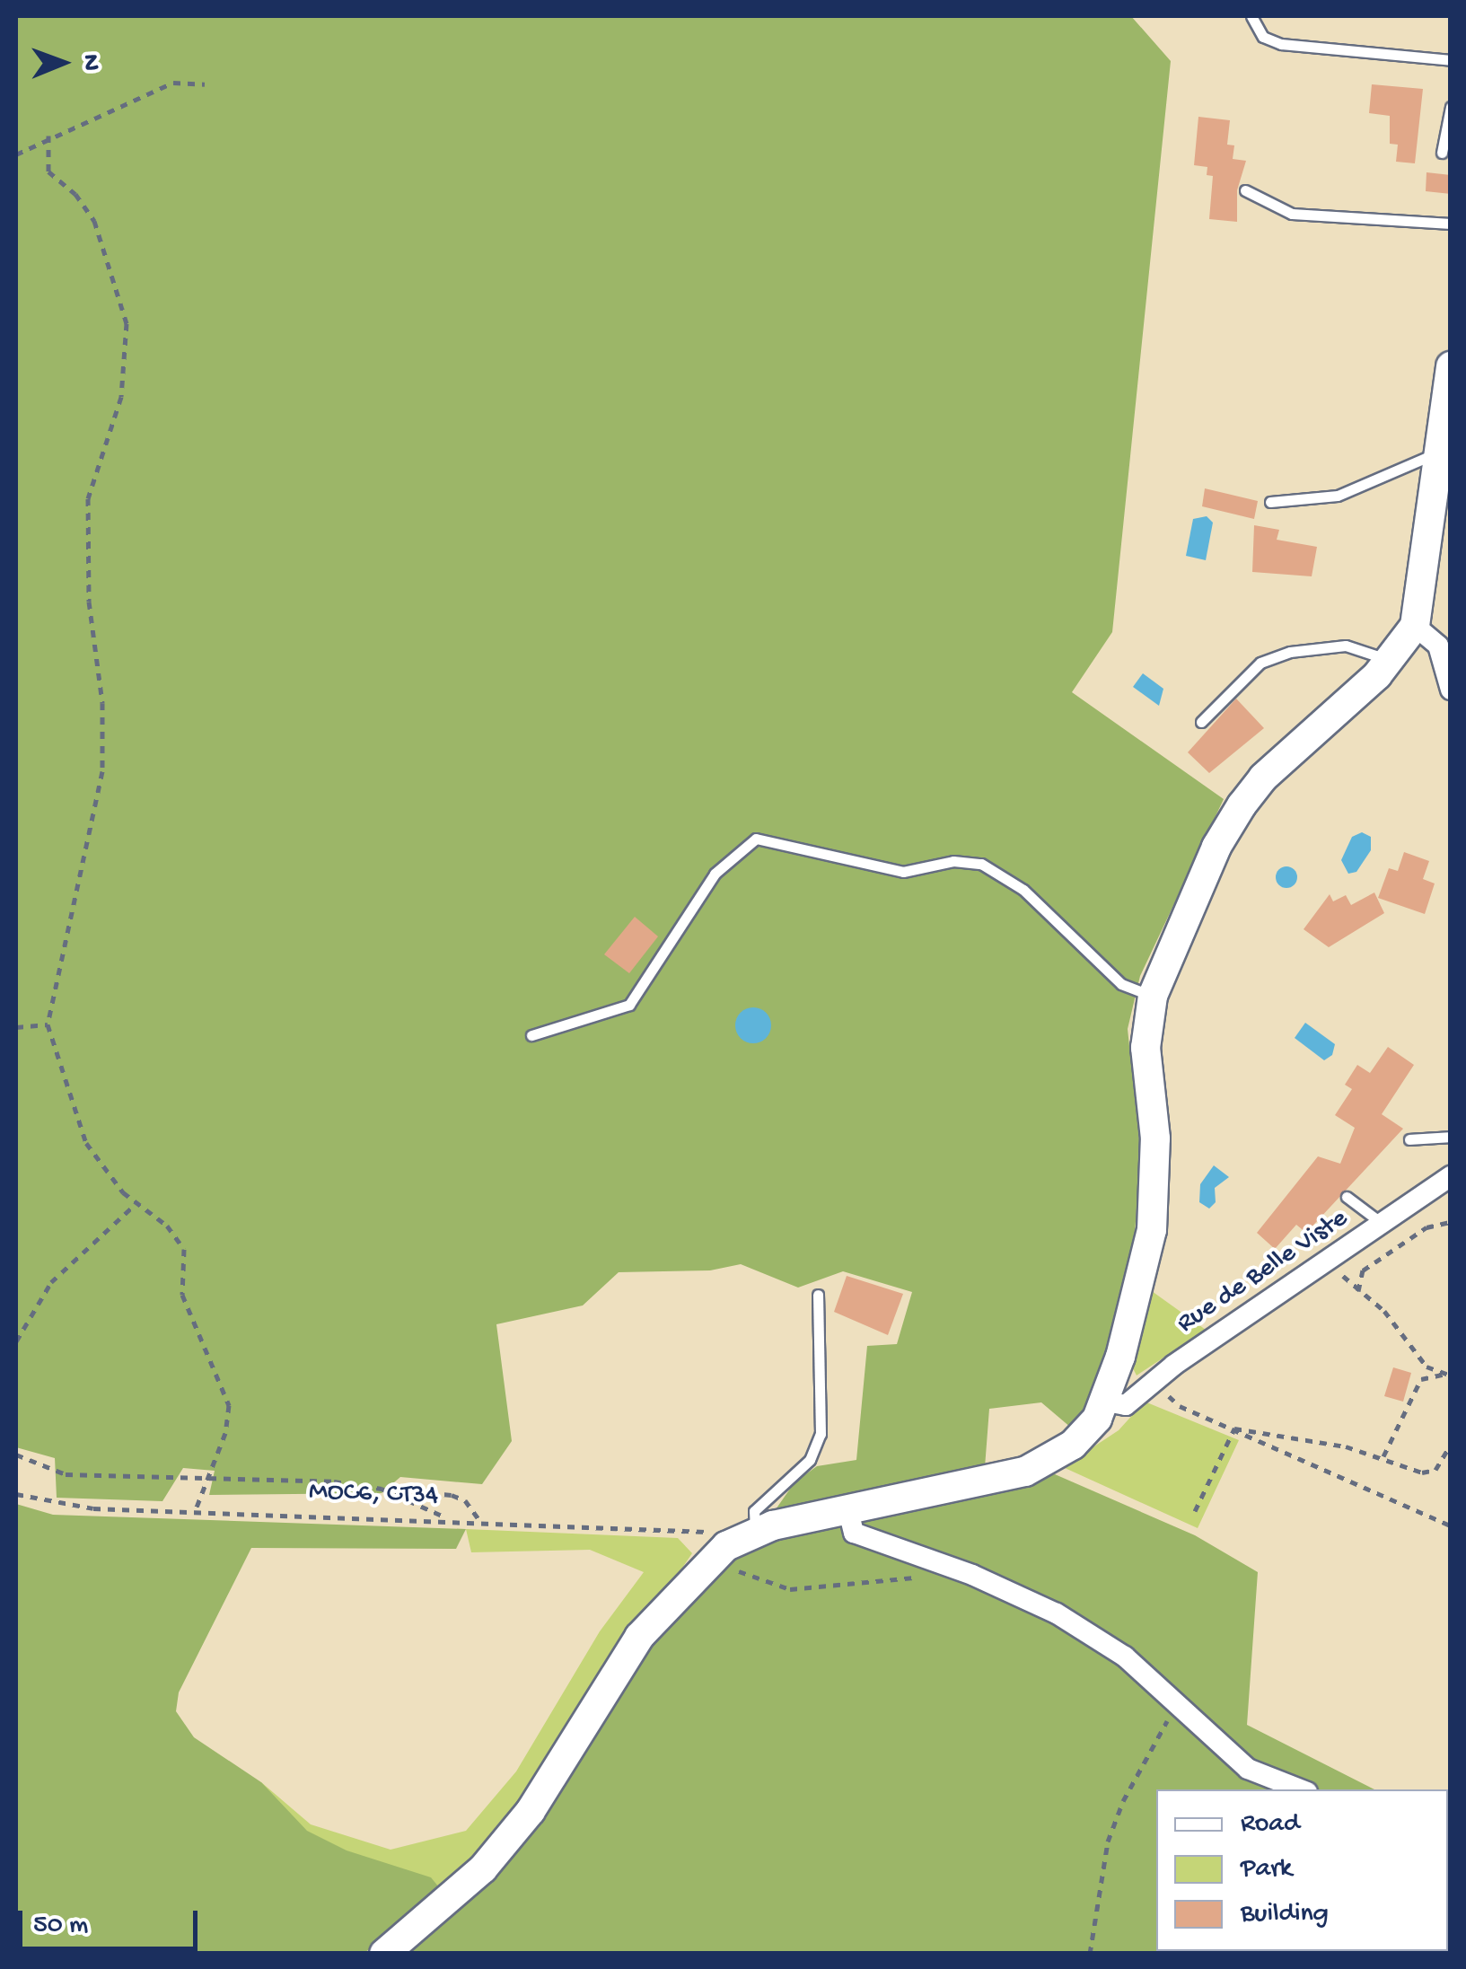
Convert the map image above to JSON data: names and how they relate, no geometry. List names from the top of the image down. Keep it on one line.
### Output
{"streets":{"street":["Rue de Belle Viste"],"path":["MOC6, CT34"]},"legend":["Road","Park","Building"],"scale_bar":"50 m","north":"right"}
